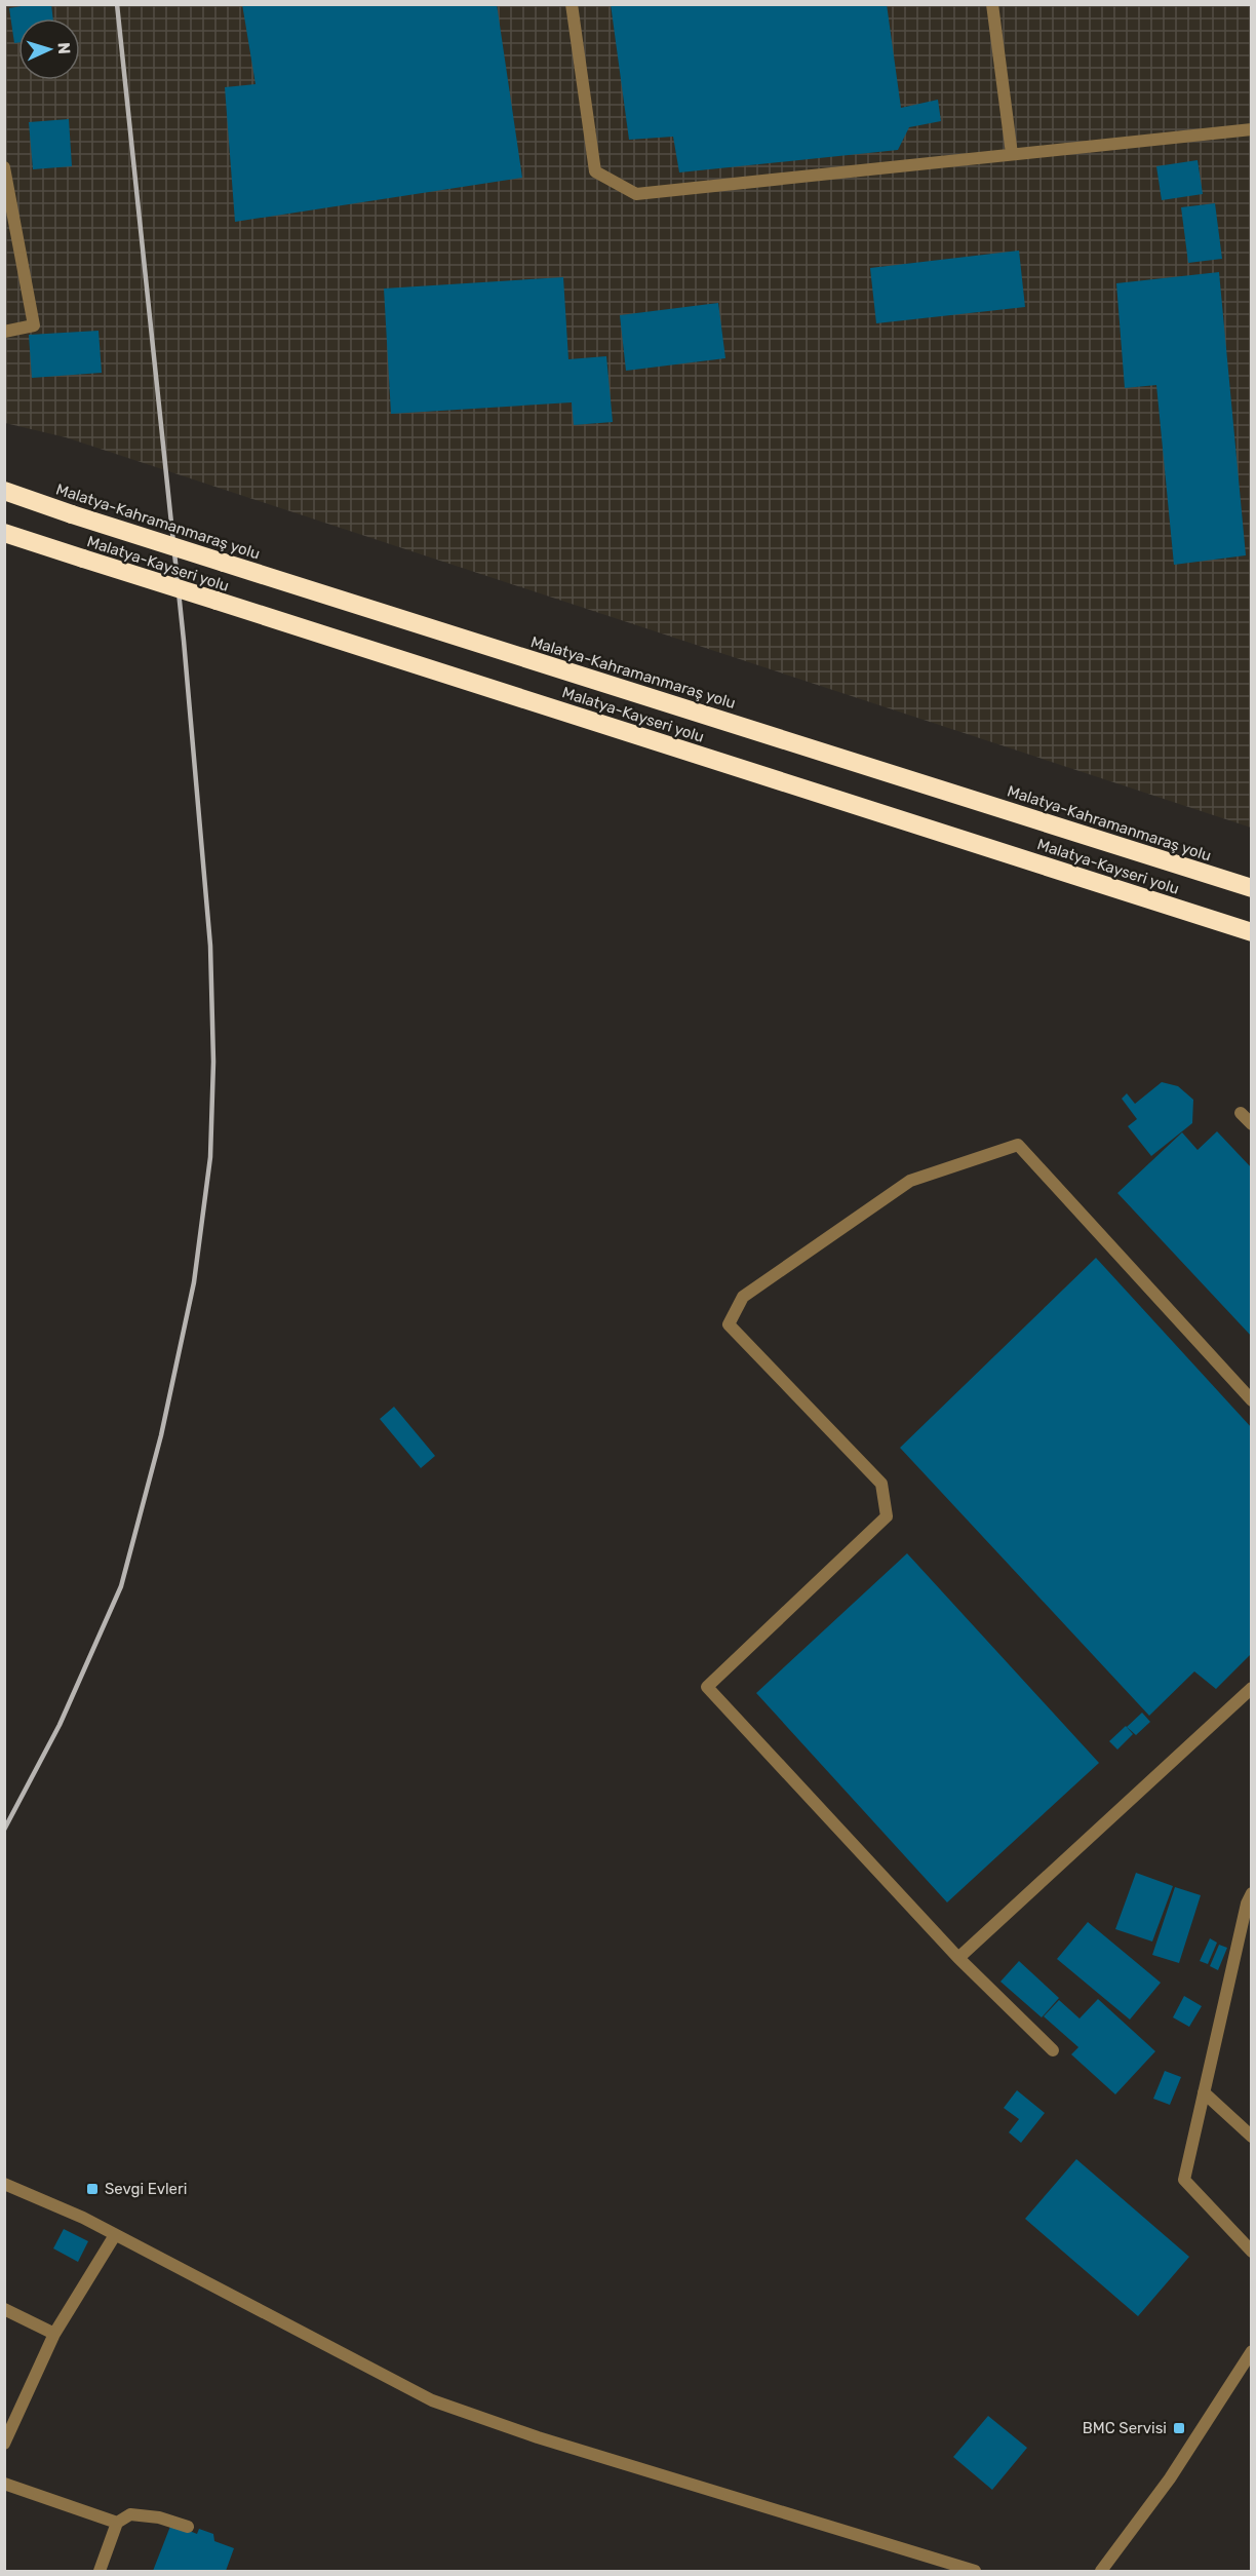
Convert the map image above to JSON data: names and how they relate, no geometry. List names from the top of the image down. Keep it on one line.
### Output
{"streets":{"highway":["Malatya-Kahramanmaraş yolu","Malatya-Kayseri yolu"]},"places":{"transit":["Sevgi Evleri","BMC Servisi"]},"north":"right"}
